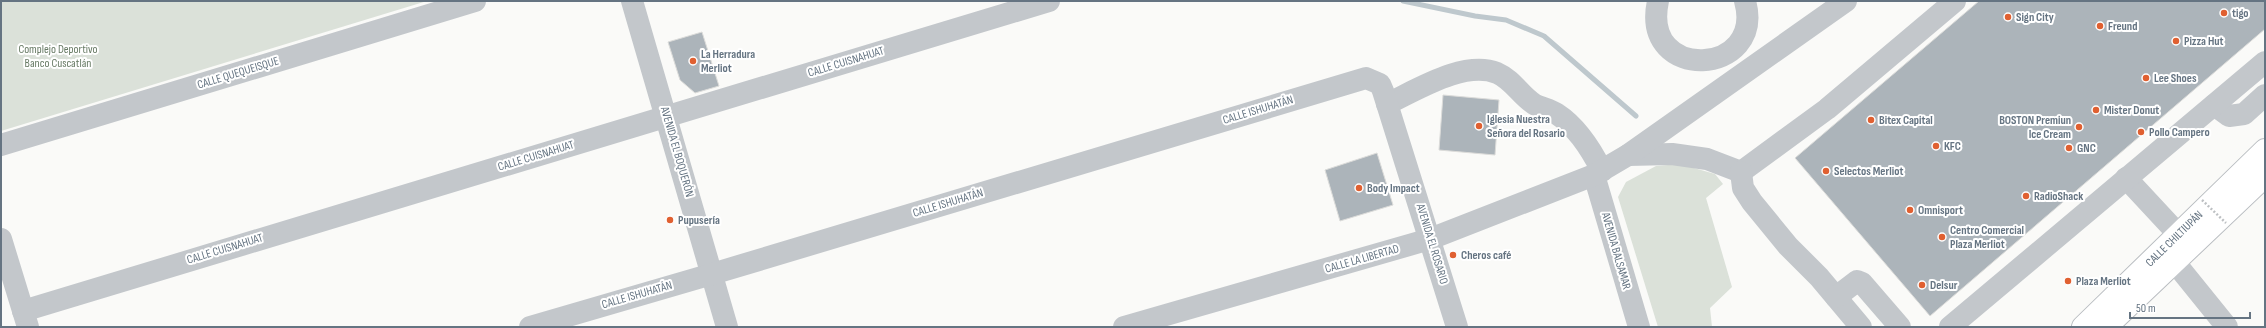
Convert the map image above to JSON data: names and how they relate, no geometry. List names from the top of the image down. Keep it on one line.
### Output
{"streets":{"main road":["CALLE CHILTIUPÁN"],"street":["CALLE CUISNAHUAT","CALLE QUEQUEISQUE","CALLE ISHUHATÁN","AVENIDA EL BOQUERÓN","AVENIDA EL ROSARIO","AVENIDA BALSAMAR","CALLE LA LIBERTAD"]},"crossings":[["CALLE CUISNAHUAT","AVENIDA EL BOQUERÓN"],["CALLE ISHUHATÁN","AVENIDA EL BOQUERÓN"],["CALLE ISHUHATÁN","AVENIDA EL ROSARIO"],["AVENIDA EL ROSARIO","AVENIDA BALSAMAR"],["AVENIDA EL ROSARIO","CALLE LA LIBERTAD"],["AVENIDA BALSAMAR","CALLE LA LIBERTAD"]],"parks":["Complejo Deportivo Banco Cuscatlán"],"places":["tigo","Sign City","Freund","Pizza Hut","La Herradura Merliot","Lee Shoes","Mister Donut","Bitex Capital","Iglesia Nuestra Señora del Rosario","BOSTON Premiun Ice Cream","Pollo Campero","KFC","GNC","Selectos Merliot","Body Impact","RadioShack","Omnisport","Pupusería","Centro Comercial Plaza Merliot","Cheros café","Plaza Merliot","Delsur"],"scale_bar":"50 m"}
